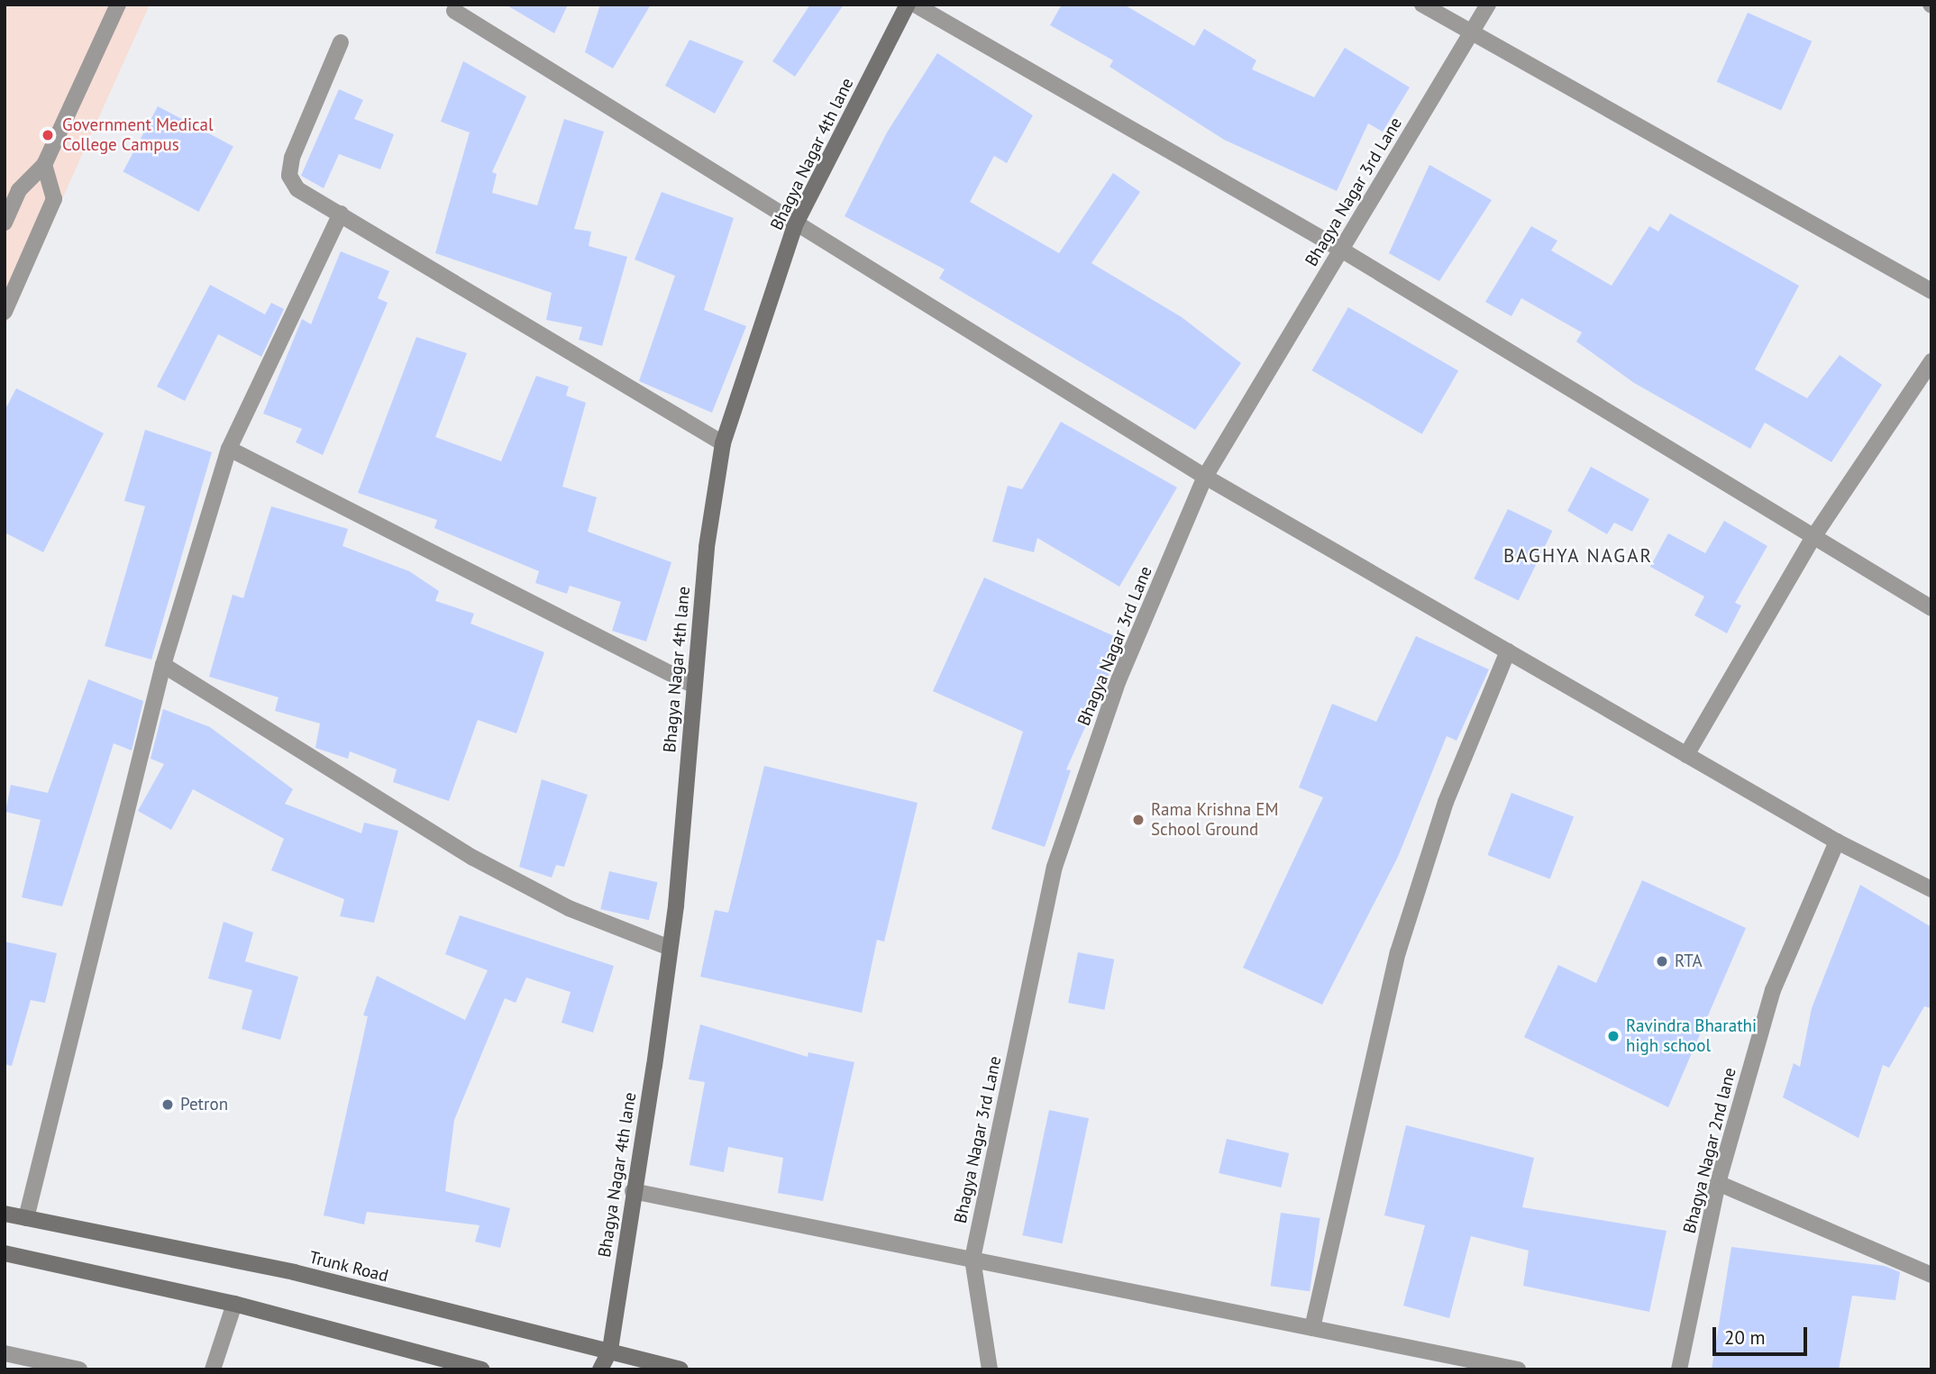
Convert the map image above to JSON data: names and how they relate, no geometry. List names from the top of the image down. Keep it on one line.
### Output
{"streets":{"main road":["Bhagya Nagar 4th lane","Trunk Road"],"street":["Bhagya Nagar 3rd Lane","Bhagya Nagar 2nd lane"]},"crossings":[["Bhagya Nagar 4th lane","Trunk Road"]],"districts":["BAGHYA NAGAR"],"places":["Government Medical College Campus","Rama Krishna EM School Ground","RTA","Ravindra Bharathi high school","Petron"],"scale_bar":"20 m"}
